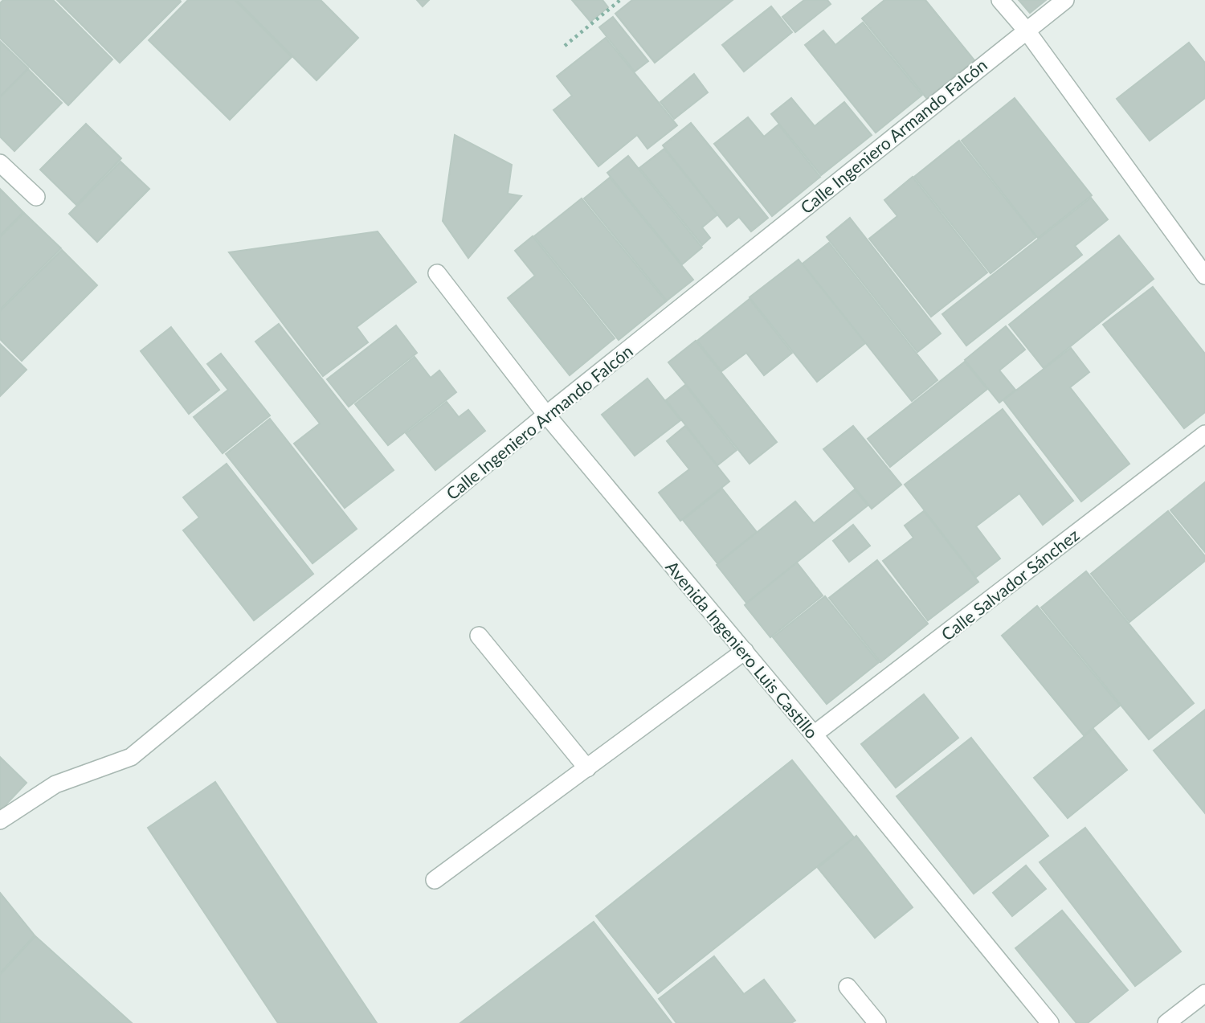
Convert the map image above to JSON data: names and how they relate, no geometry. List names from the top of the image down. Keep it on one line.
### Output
{"streets":{"street":["Calle Ingeniero Armando Falcón","Calle Salvador Sánchez","Avenida Ingeniero Luis Castillo"]},"crossings":[["Calle Ingeniero Armando Falcón","Avenida Ingeniero Luis Castillo"],["Calle Salvador Sánchez","Avenida Ingeniero Luis Castillo"]]}
